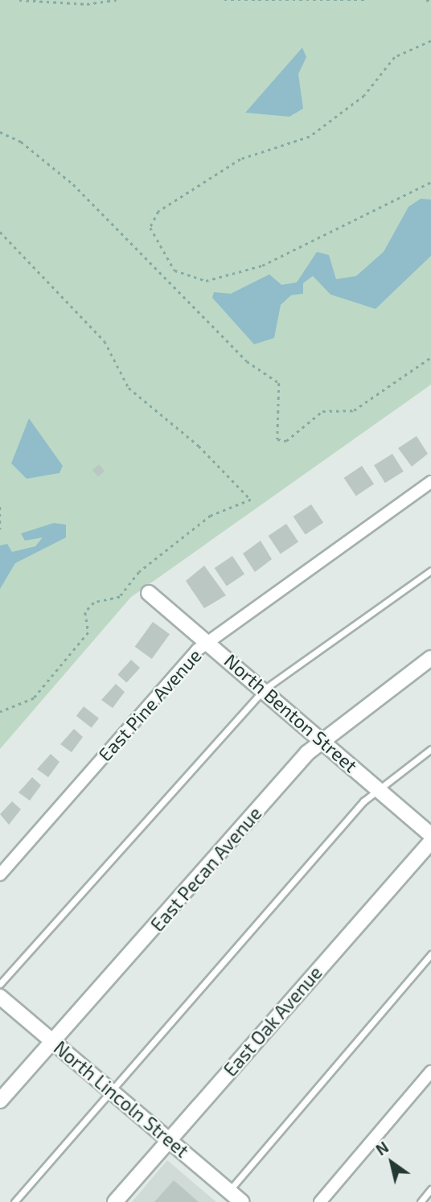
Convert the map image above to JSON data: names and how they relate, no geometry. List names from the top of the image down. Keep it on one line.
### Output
{"streets":{"street":["East Pine Avenue","North Benton Street","East Pecan Avenue","East Oak Avenue","North Lincoln Street"]},"crossings":[["East Pine Avenue","North Benton Street"],["North Benton Street","East Pecan Avenue"],["East Pecan Avenue","North Lincoln Street"],["East Oak Avenue","North Lincoln Street"]],"north":"top left"}
